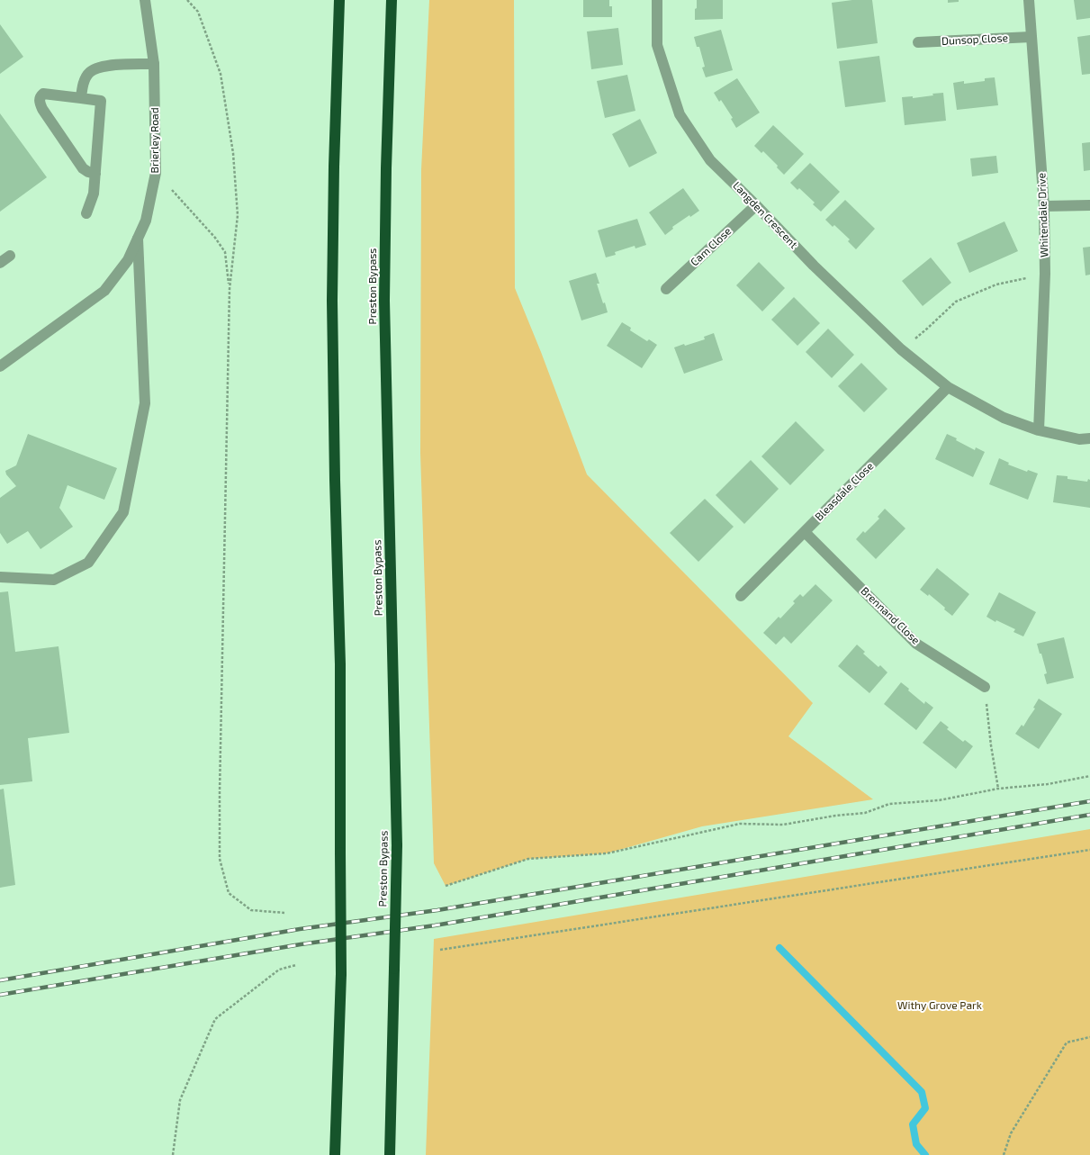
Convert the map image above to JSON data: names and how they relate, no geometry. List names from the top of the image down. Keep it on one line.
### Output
{"streets":{"highway":["Preston Bypass"],"street":["Dunsop Close","Brierley Road","Langden Crescent","Whitendale Drive","Cam Close","Bleasdale Close","Brennand Close"]},"crossings":[["Dunsop Close","Whitendale Drive"],["Langden Crescent","Whitendale Drive"],["Langden Crescent","Cam Close"],["Langden Crescent","Bleasdale Close"],["Bleasdale Close","Brennand Close"]],"parks":["Withy Grove Park"]}
